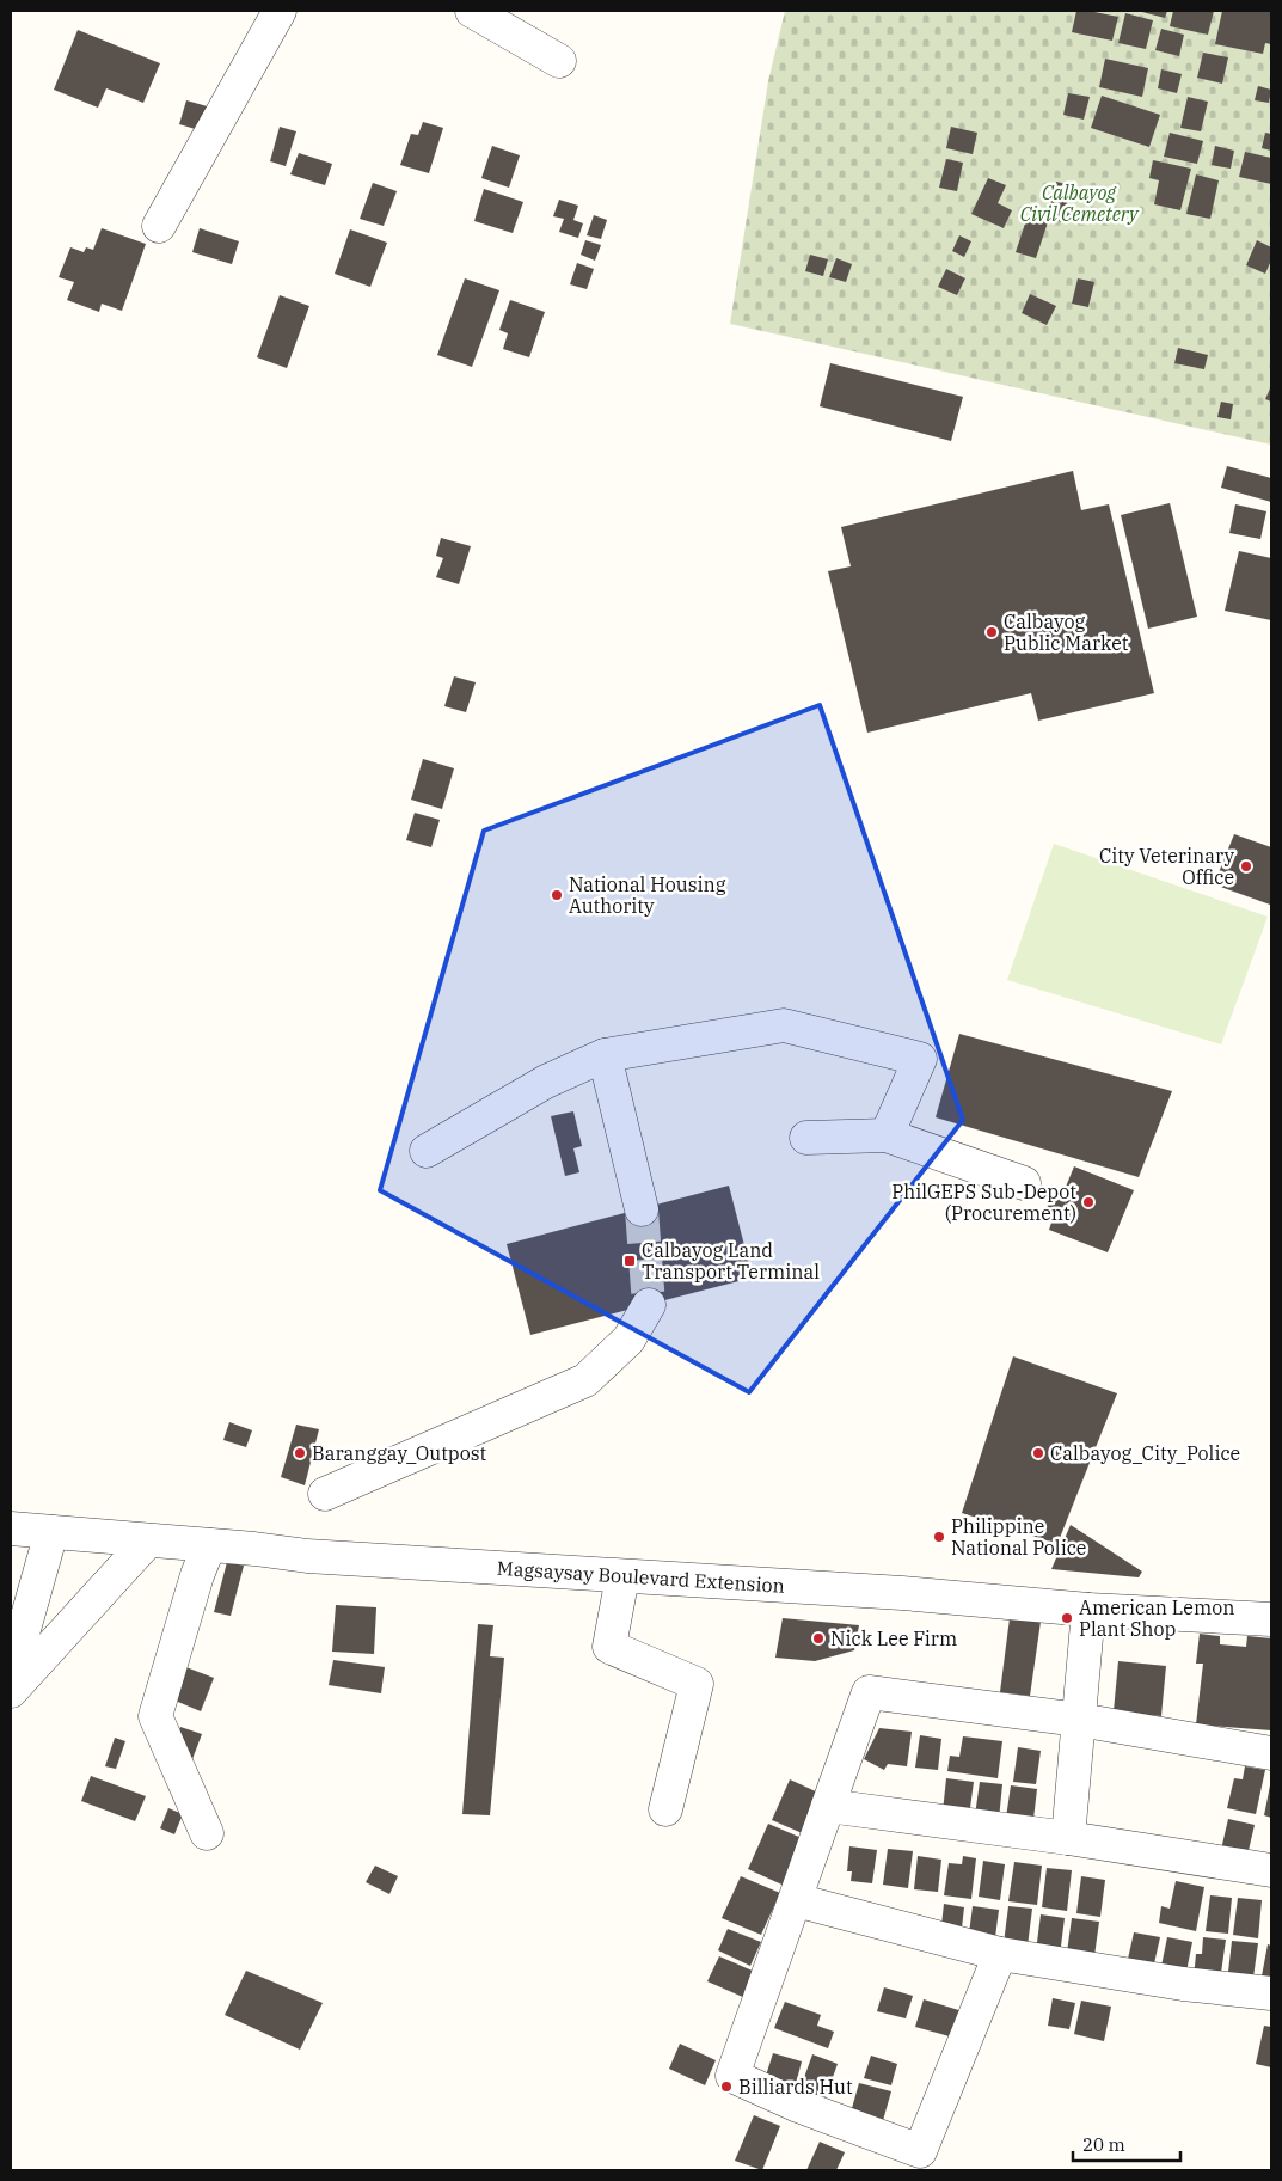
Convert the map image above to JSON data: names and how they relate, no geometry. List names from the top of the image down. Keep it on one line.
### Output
{"streets":{"street":["Magsaysay Boulevard Extension"]},"parks":["Calbayog Civil Cemetery"],"places":{"other":["Calbayog Public Market","City Veterinary Office","National Housing Authority","PhilGEPS Sub-Depot (Procurement)","Baranggay_Outpost","Calbayog_City_Police","Philippine National Police","American Lemon Plant Shop","Nick Lee Firm","Billiards Hut"],"transit":["Calbayog Land Transport Terminal"]},"scale_bar":"20 m"}
